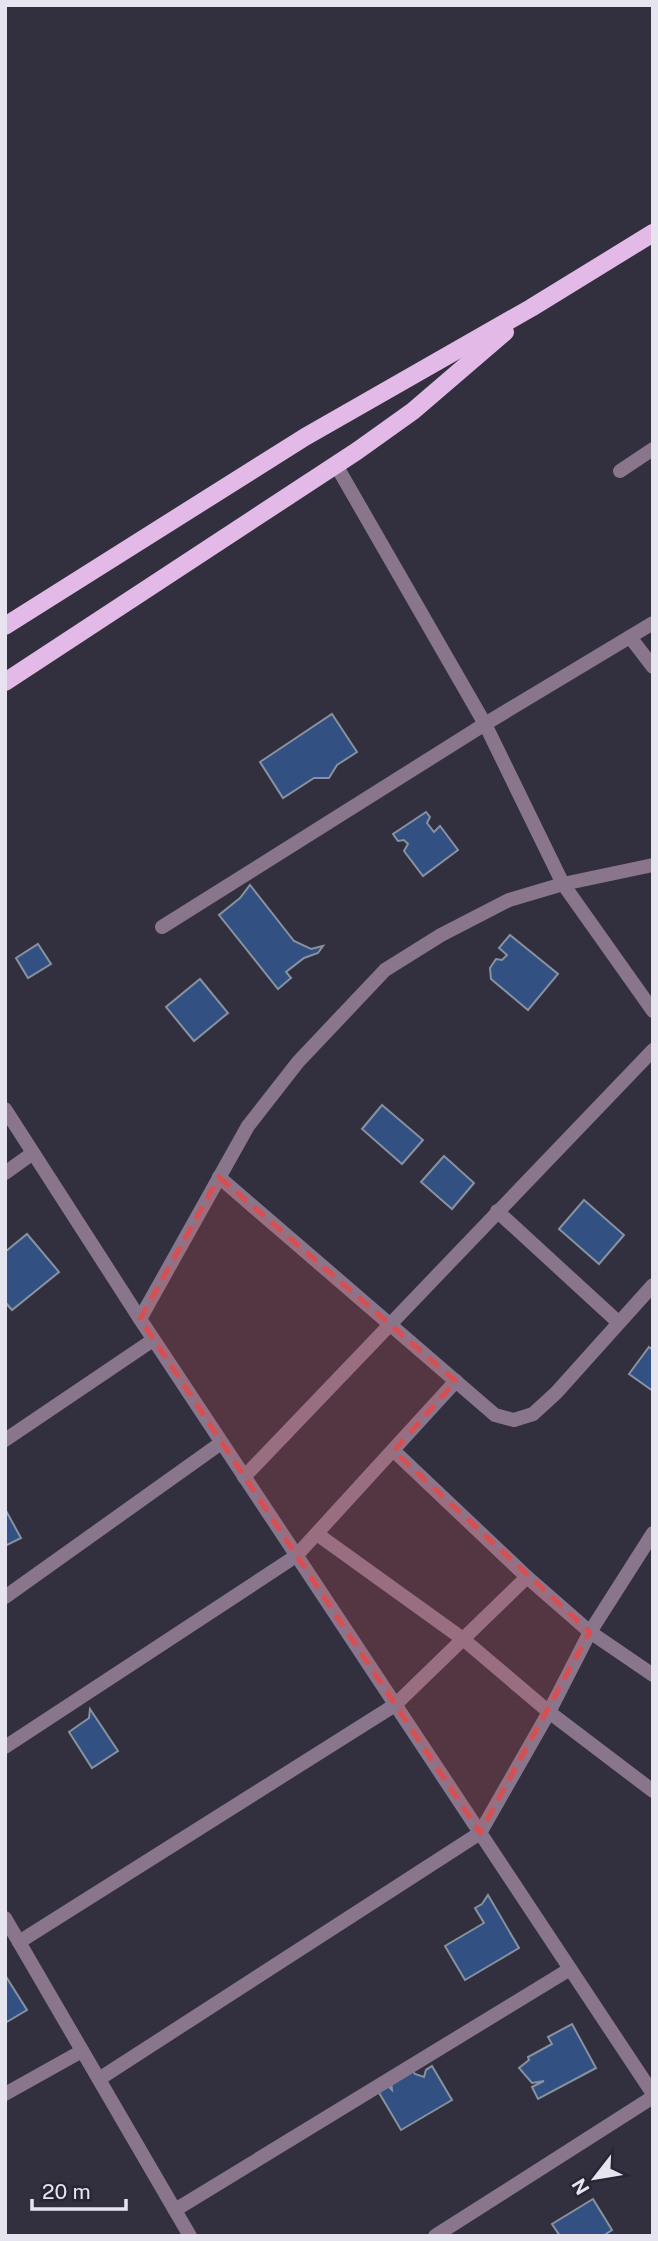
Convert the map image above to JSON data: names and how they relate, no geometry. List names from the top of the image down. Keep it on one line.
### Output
{"scale_bar":"20 m","north":"bottom left"}
